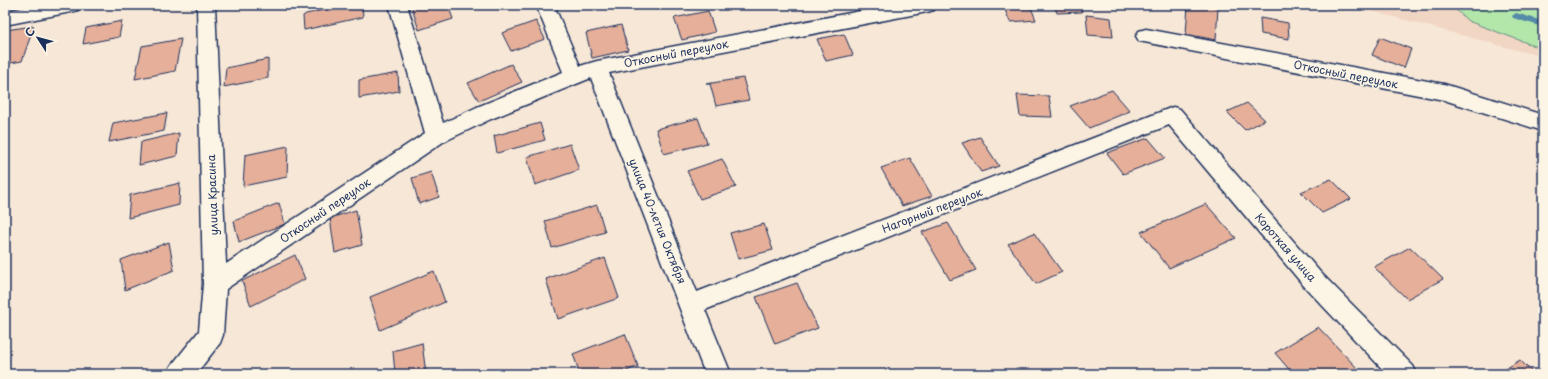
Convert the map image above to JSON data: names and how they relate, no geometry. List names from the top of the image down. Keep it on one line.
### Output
{"streets":{"street":["Откосный переулок","улица Красина","Нагорный переулок","улица 40-летия Октября","Короткая улица"]},"crossings":[["Откосный переулок","улица Красина"],["Откосный переулок","улица 40-летия Октября"],["Нагорный переулок","улица 40-летия Октября"],["Нагорный переулок","Короткая улица"]],"north":"top left"}
